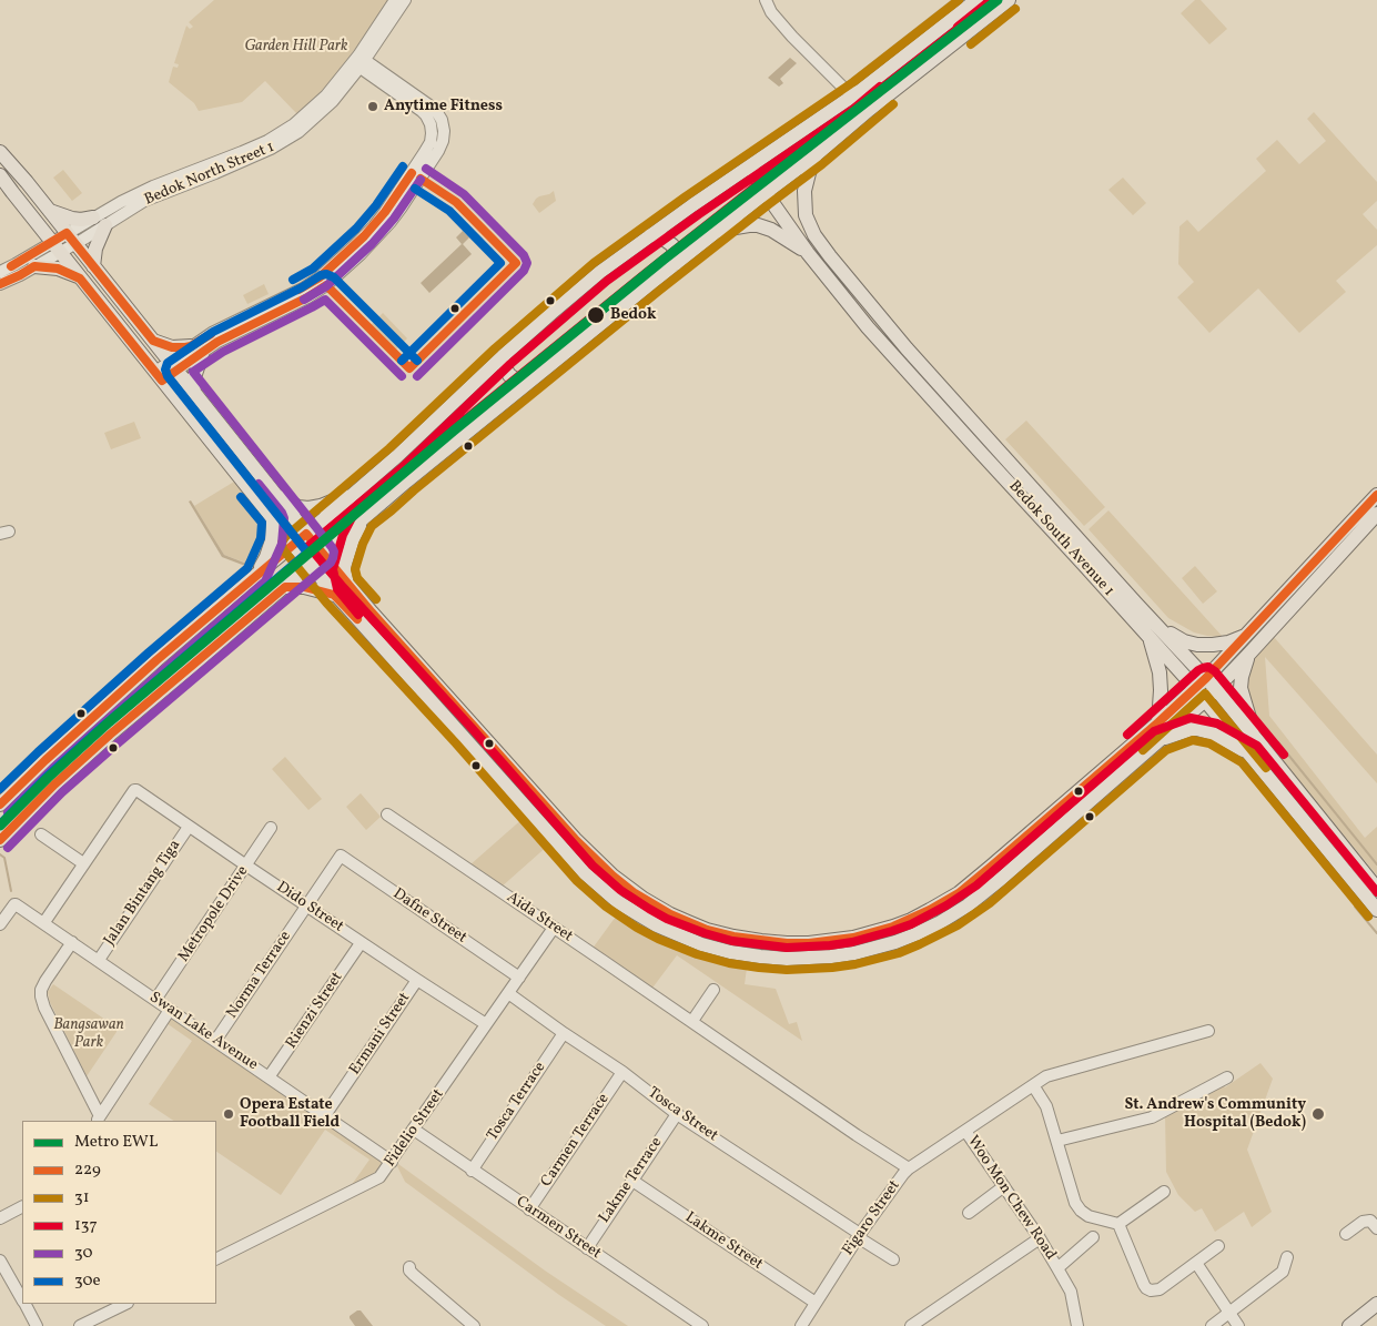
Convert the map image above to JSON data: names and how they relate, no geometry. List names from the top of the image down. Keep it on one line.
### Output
{"streets":{"main road":["Bedok South Avenue 1"],"street":["Bedok North Street 1","Jalan Bintang Tiga","Dido Street","Metropole Drive","Dafne Street","Aida Street","Norma Terrace","Rienzi Street","Swan Lake Avenue","Ermani Street","Tosca Terrace","Tosca Street","Fidelio Street","Carmen Terrace","Lakme Terrace","Woo Mon Chew Road","Figaro Street","Carmen Street","Lakme Street"]},"crossings":[["Jalan Bintang Tiga","Dido Street"],["Jalan Bintang Tiga","Swan Lake Avenue"],["Dido Street","Metropole Drive"],["Dido Street","Norma Terrace"],["Dido Street","Rienzi Street"],["Dido Street","Ermani Street"],["Dido Street","Fidelio Street"],["Metropole Drive","Swan Lake Avenue"],["Dafne Street","Norma Terrace"],["Dafne Street","Fidelio Street"],["Aida Street","Fidelio Street"],["Aida Street","Figaro Street"],["Norma Terrace","Swan Lake Avenue"],["Rienzi Street","Swan Lake Avenue"],["Swan Lake Avenue","Ermani Street"],["Swan Lake Avenue","Fidelio Street"],["Tosca Terrace","Tosca Street"],["Tosca Terrace","Carmen Street"],["Tosca Street","Fidelio Street"],["Tosca Street","Carmen Terrace"],["Tosca Street","Lakme Terrace"],["Tosca Street","Figaro Street"],["Fidelio Street","Carmen Street"],["Carmen Terrace","Carmen Street"],["Lakme Terrace","Carmen Street"],["Lakme Terrace","Lakme Street"],["Woo Mon Chew Road","Figaro Street"],["Figaro Street","Lakme Street"]],"parks":["Garden Hill Park","Bangsawan Park"],"places":["Anytime Fitness","Bedok","Opera Estate Football Field","St. Andrew's Community Hospital (Bedok)"],"lines":["metro line EWL","transit line 31","transit line 137","transit line 30e","transit line 30","transit line 229"],"legend":["Metro EWL","229","31","137","30","30e"]}
